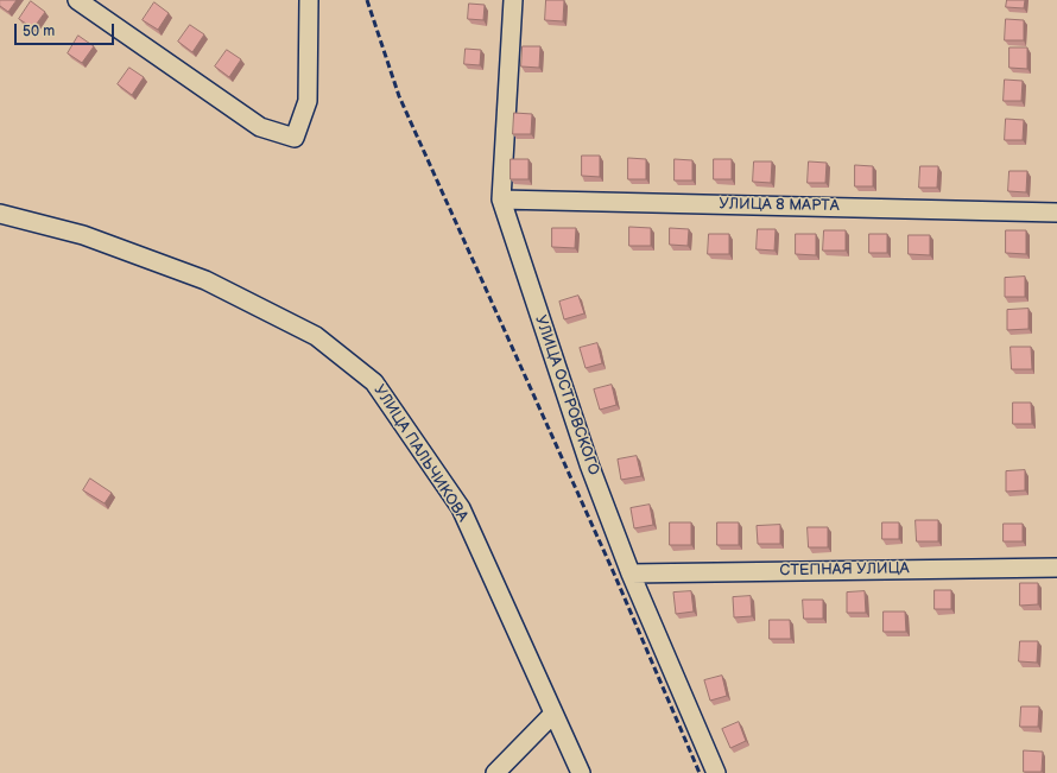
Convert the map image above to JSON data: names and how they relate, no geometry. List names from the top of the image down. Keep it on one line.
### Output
{"streets":{"street":["УЛИЦА 8 МАРТА","УЛИЦА ОСТРОВСКОГО","УЛИЦА ПАЛЬЧИКОВА","СТЕПНАЯ УЛИЦА"]},"crossings":[["УЛИЦА 8 МАРТА","УЛИЦА ОСТРОВСКОГО"],["УЛИЦА ОСТРОВСКОГО","СТЕПНАЯ УЛИЦА"]],"scale_bar":"50 m"}
